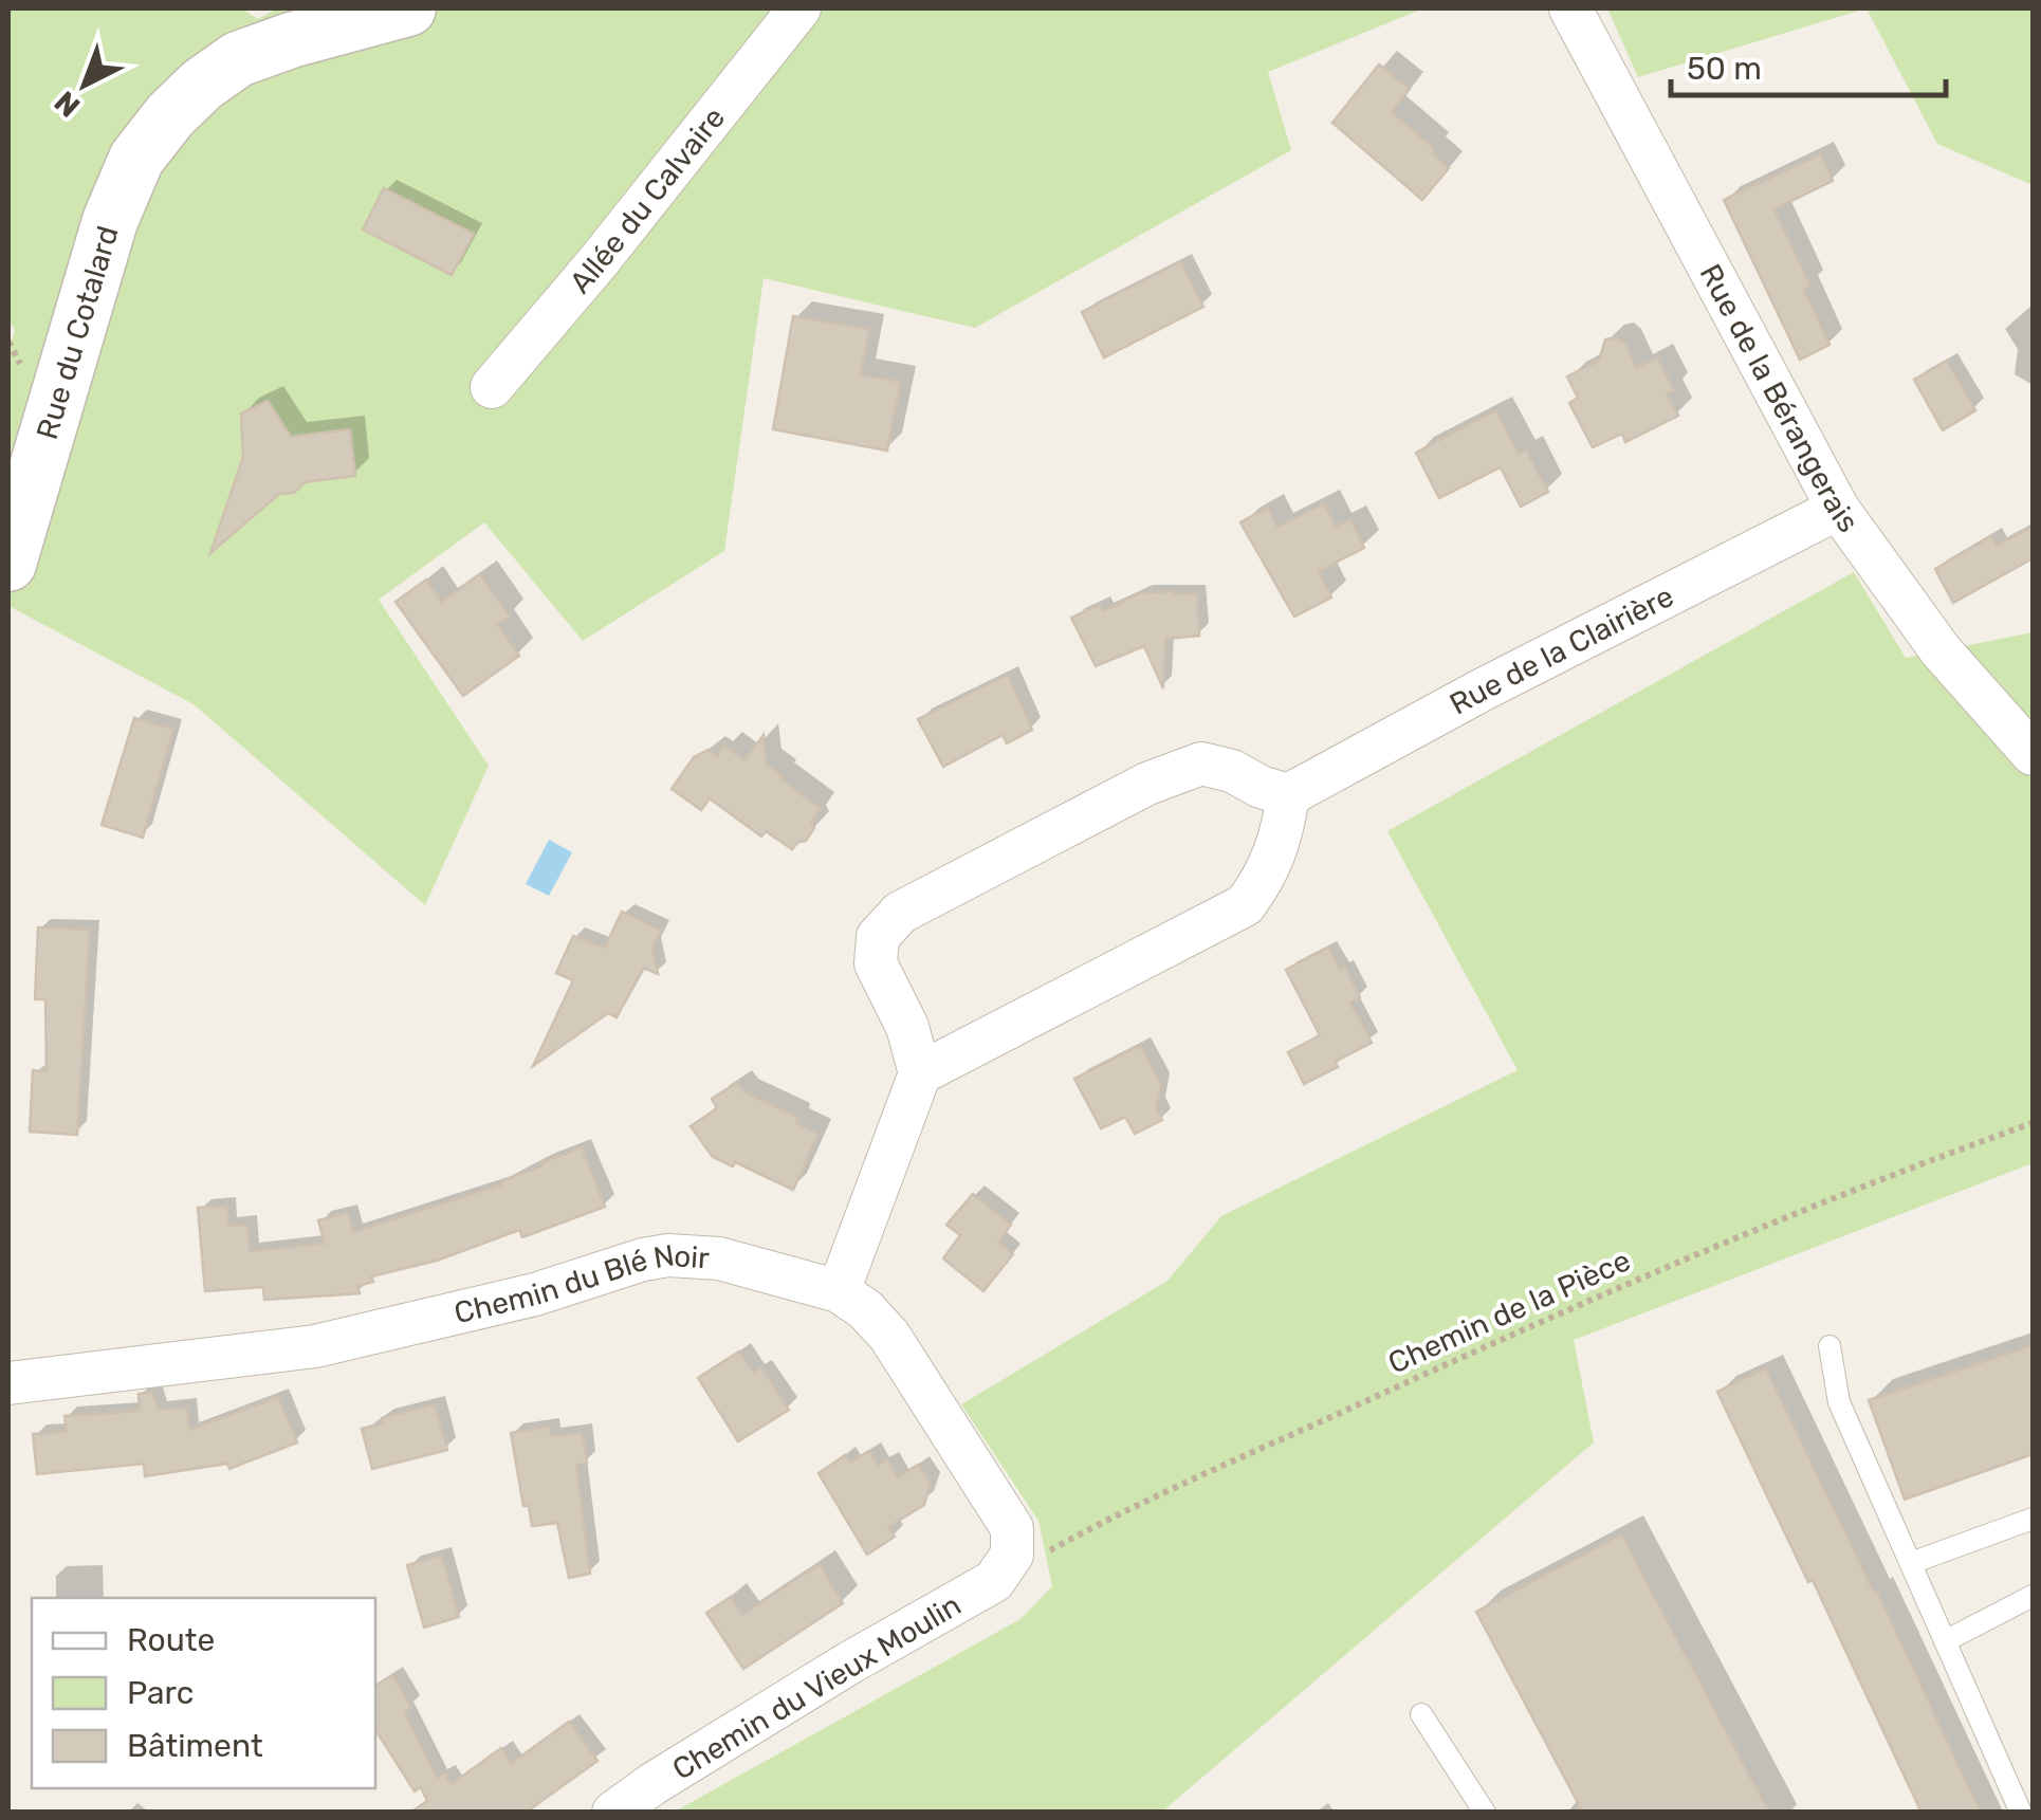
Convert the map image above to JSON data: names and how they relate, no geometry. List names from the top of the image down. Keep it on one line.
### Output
{"streets":{"street":["Allée du Calvaire","Rue du Cotalard","Rue de la Bérangerais","Rue de la Clairière","Chemin du Blé Noir","Chemin du Vieux Moulin"],"path":["Chemin de la Pièce"]},"crossings":[["Rue de la Bérangerais","Rue de la Clairière"],["Chemin du Blé Noir","Chemin de la Pièce"],["Chemin du Blé Noir","Chemin du Vieux Moulin"],["Chemin de la Pièce","Chemin du Vieux Moulin"]],"legend":["Route","Parc","Bâtiment"],"scale_bar":"50 m","north":"bottom left"}
